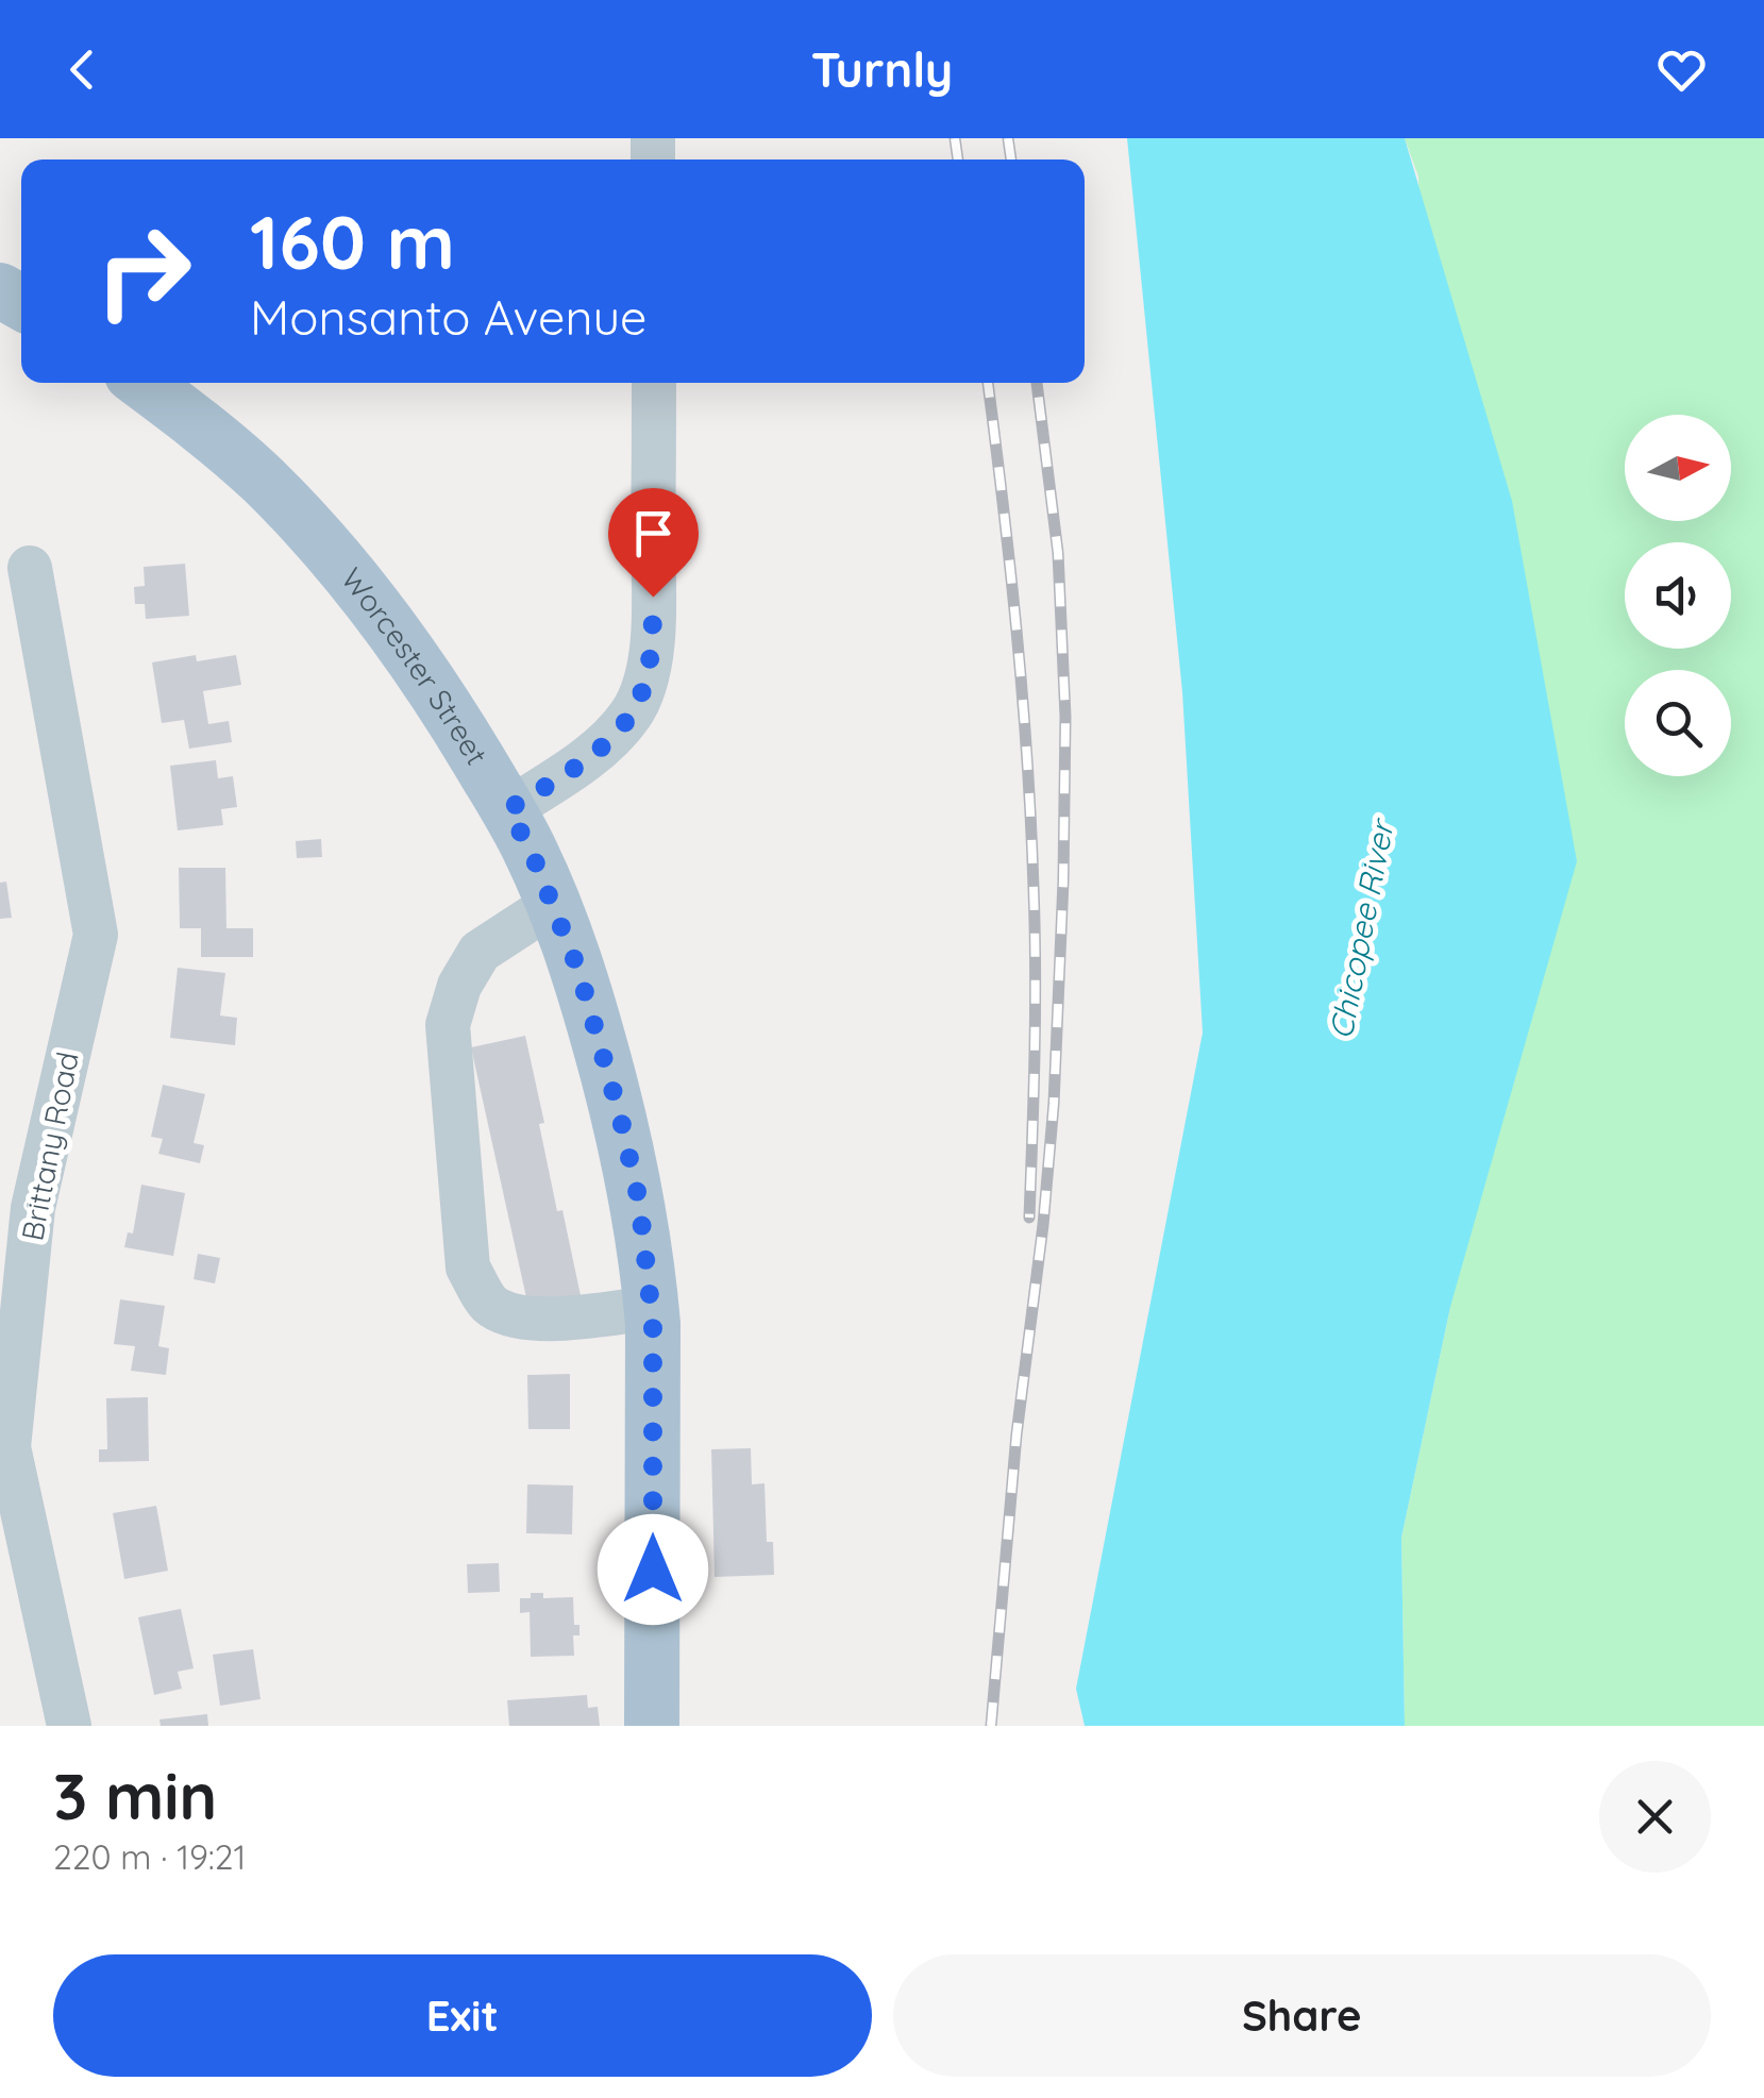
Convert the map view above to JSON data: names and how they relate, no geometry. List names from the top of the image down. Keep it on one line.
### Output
{"streets":{"main road":["Worcester Street"],"street":["Brittany Road"]},"water":["Chicopee River"],"north":"right","page":{"header":"Turnly","turn":["160 m","Monsanto Avenue"],"heading":["3 min","220 m · 19:21"],"buttons":["Exit","Share"]}}
